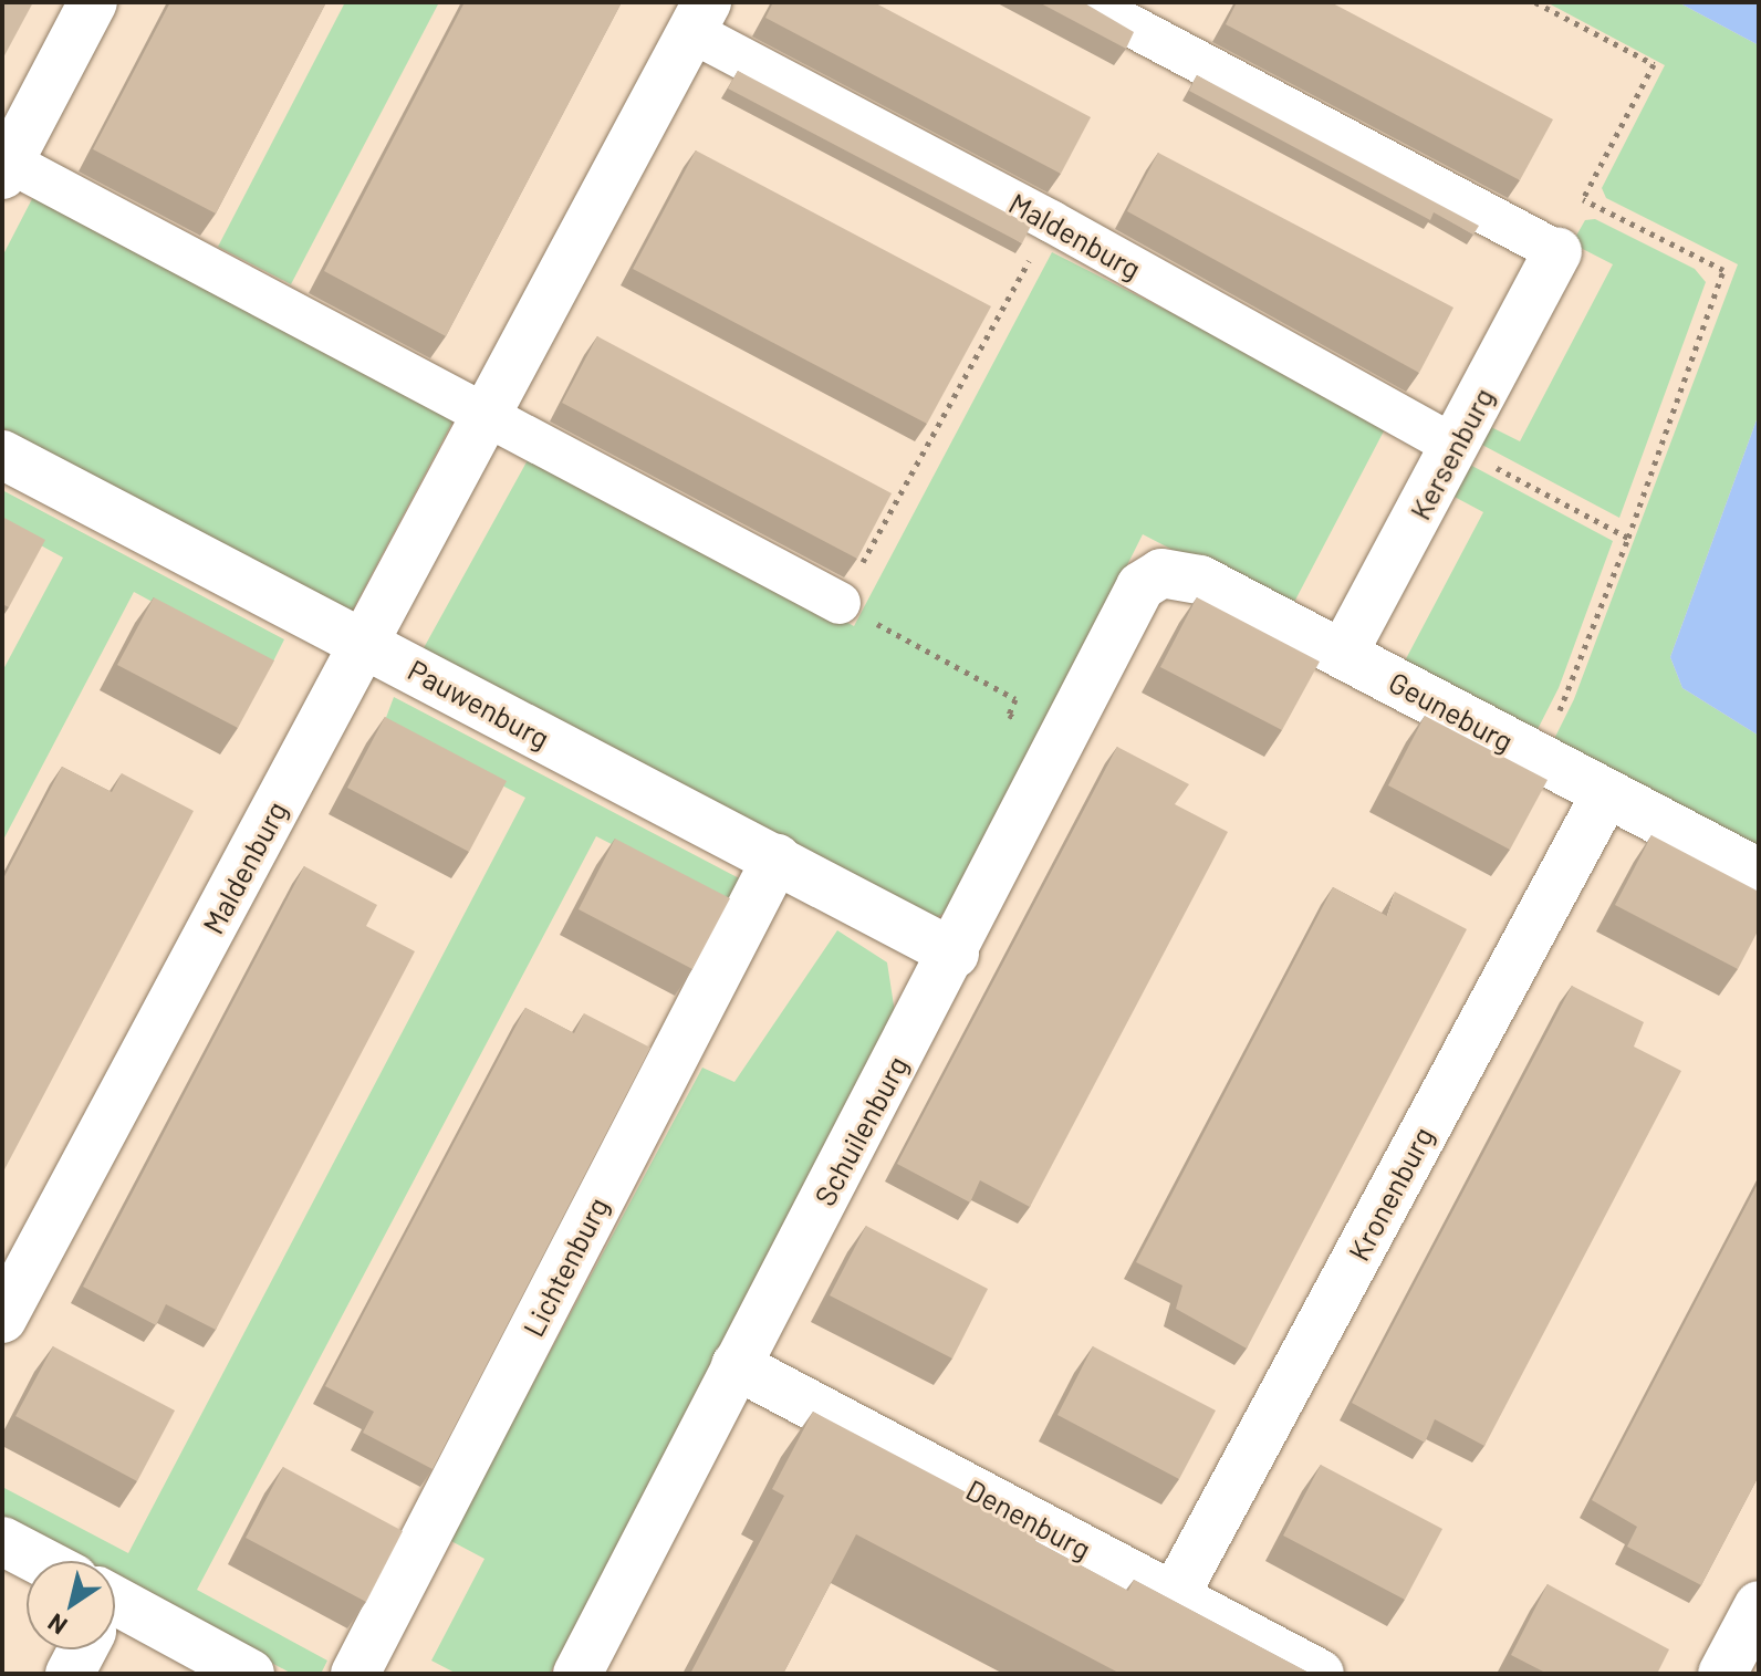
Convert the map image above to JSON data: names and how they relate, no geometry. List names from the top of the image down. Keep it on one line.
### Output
{"streets":{"street":["Maldenburg","Kersenburg","Pauwenburg","Geuneburg","Schuilenburg","Kronenburg","Lichtenburg","Denenburg"]},"crossings":[["Maldenburg","Kersenburg"],["Maldenburg","Pauwenburg"],["Kersenburg","Geuneburg"],["Pauwenburg","Schuilenburg"],["Pauwenburg","Lichtenburg"],["Geuneburg","Schuilenburg"],["Geuneburg","Kronenburg"],["Schuilenburg","Denenburg"],["Kronenburg","Denenburg"]],"north":"bottom left"}
